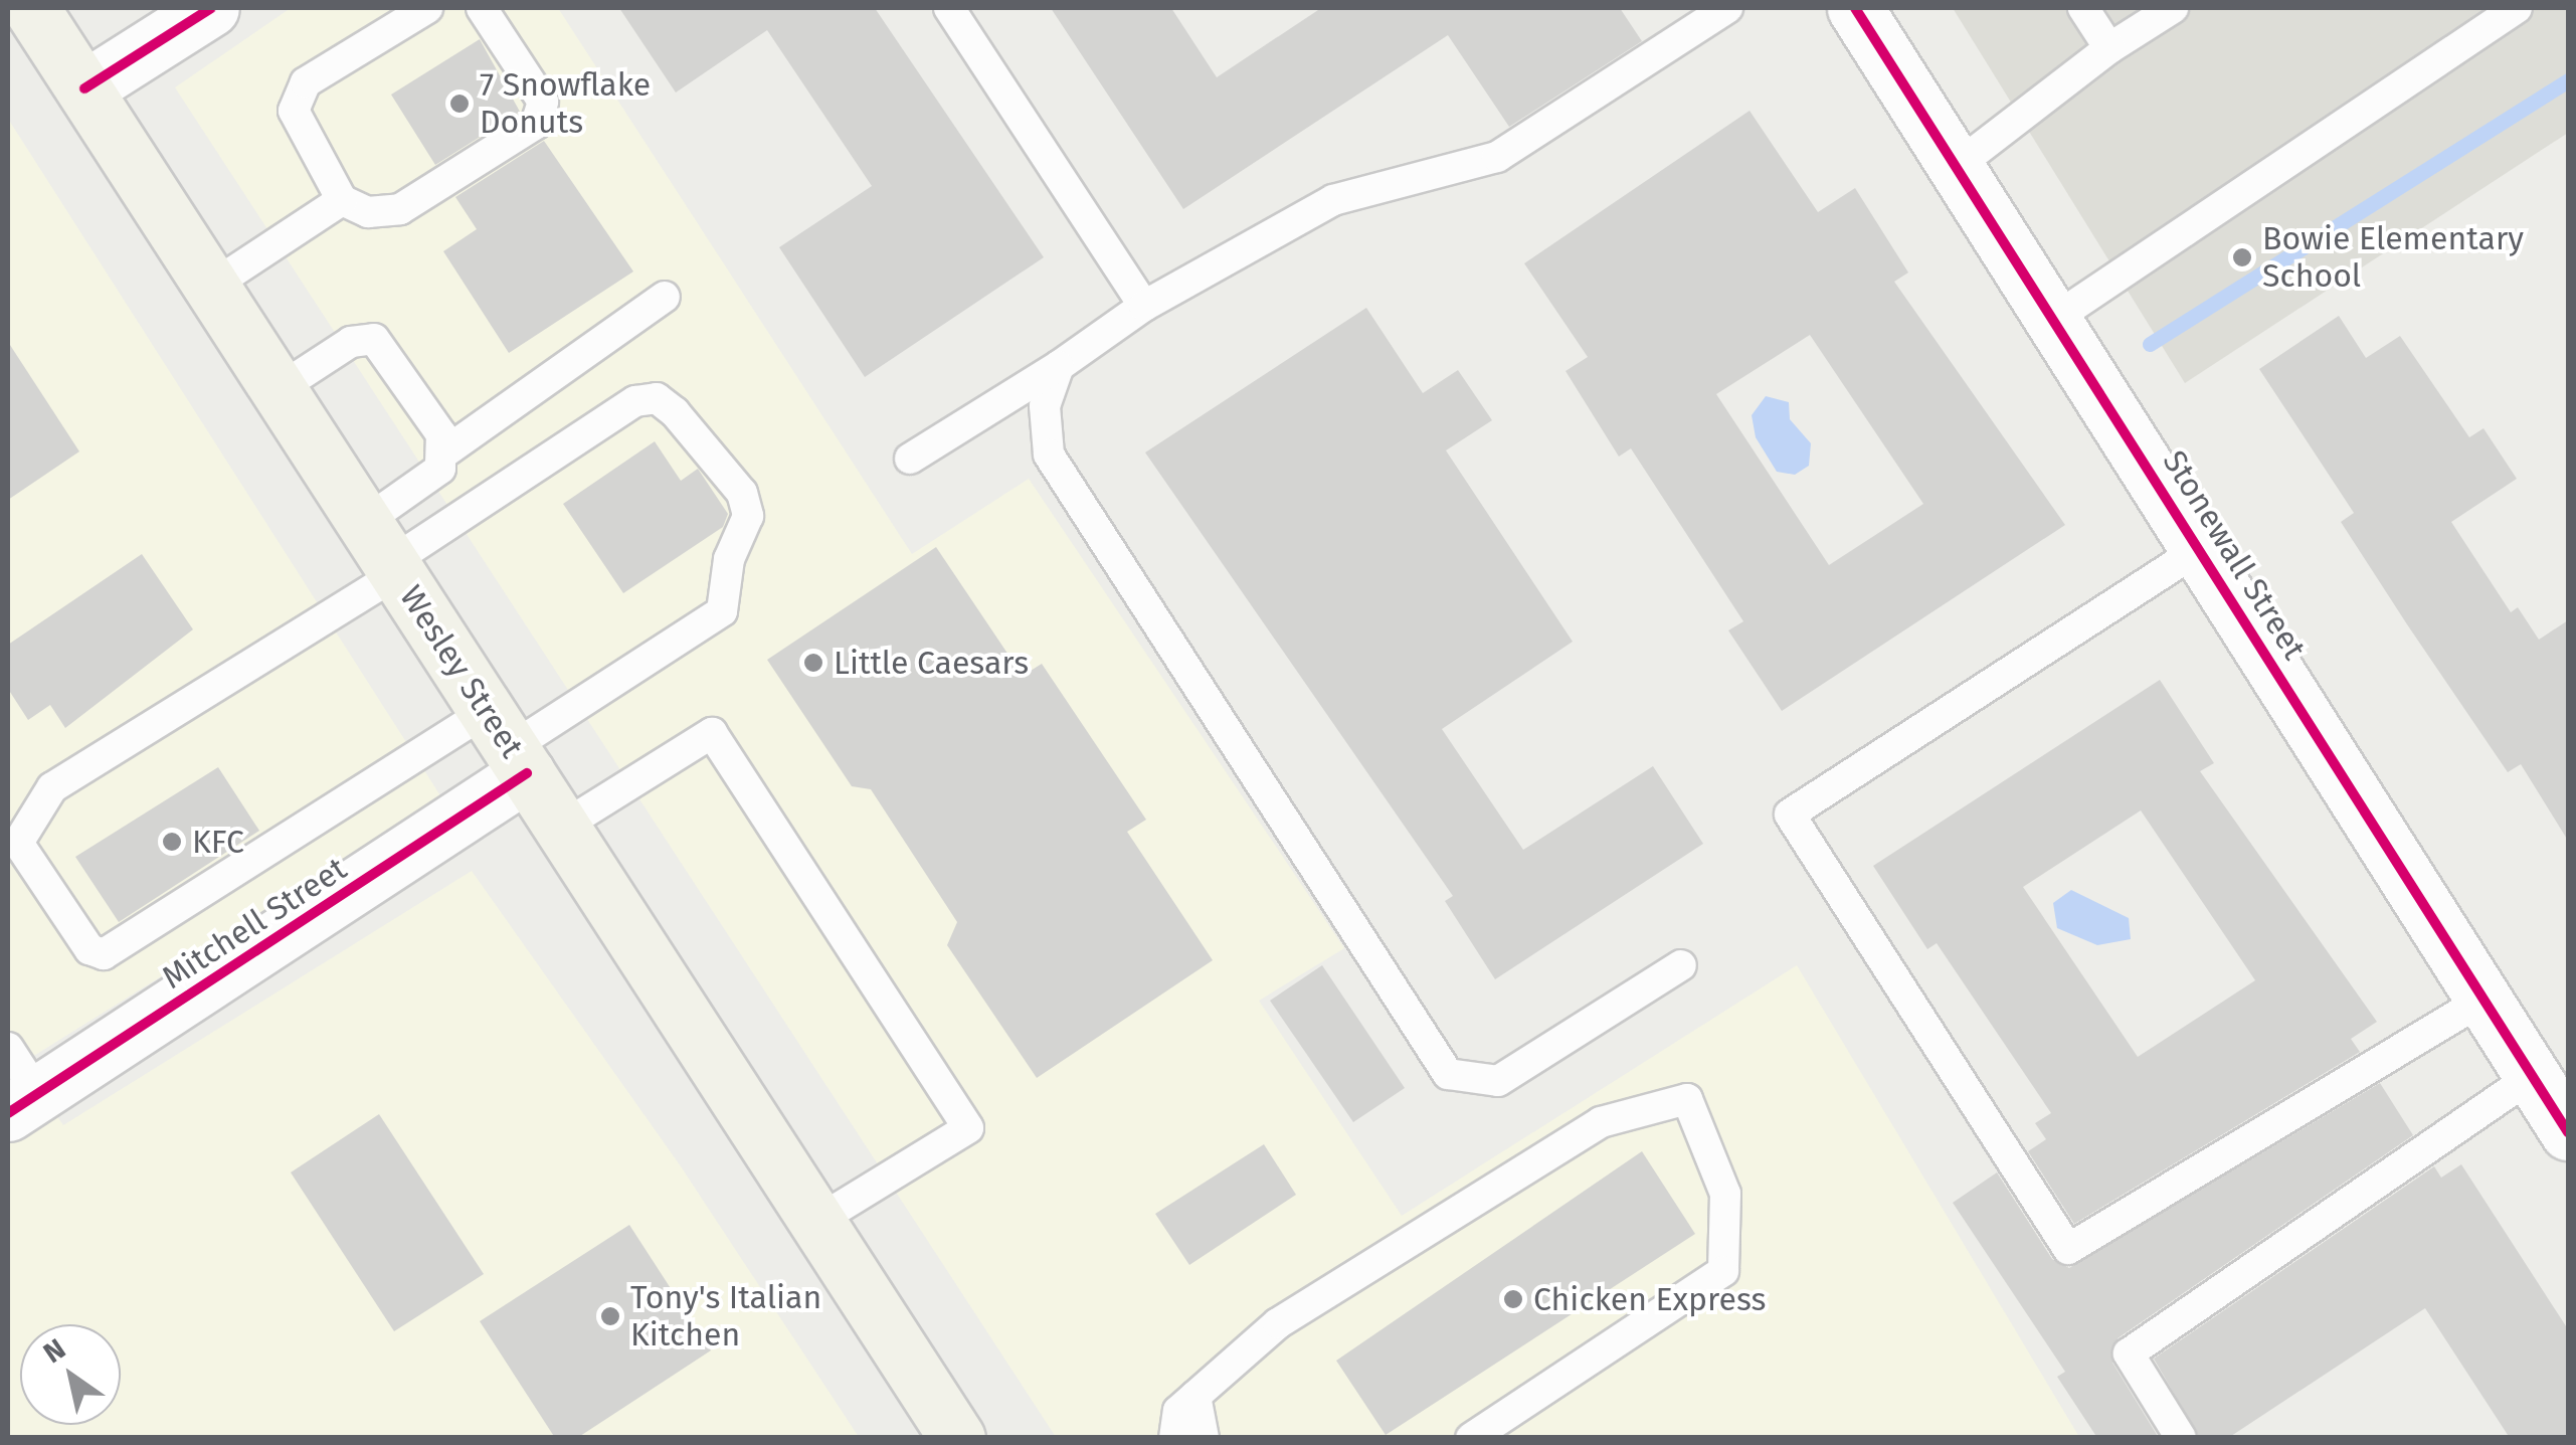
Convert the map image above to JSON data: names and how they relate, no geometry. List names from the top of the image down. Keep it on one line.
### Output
{"streets":{"main road":["Wesley Street"],"street":["Stonewall Street","Mitchell Street"]},"crossings":[["Wesley Street","Mitchell Street"]],"places":["7 Snowflake Donuts","Bowie Elementary School","Little Caesars","KFC","Chicken Express","Tony's Italian Kitchen"],"north":"top left"}
